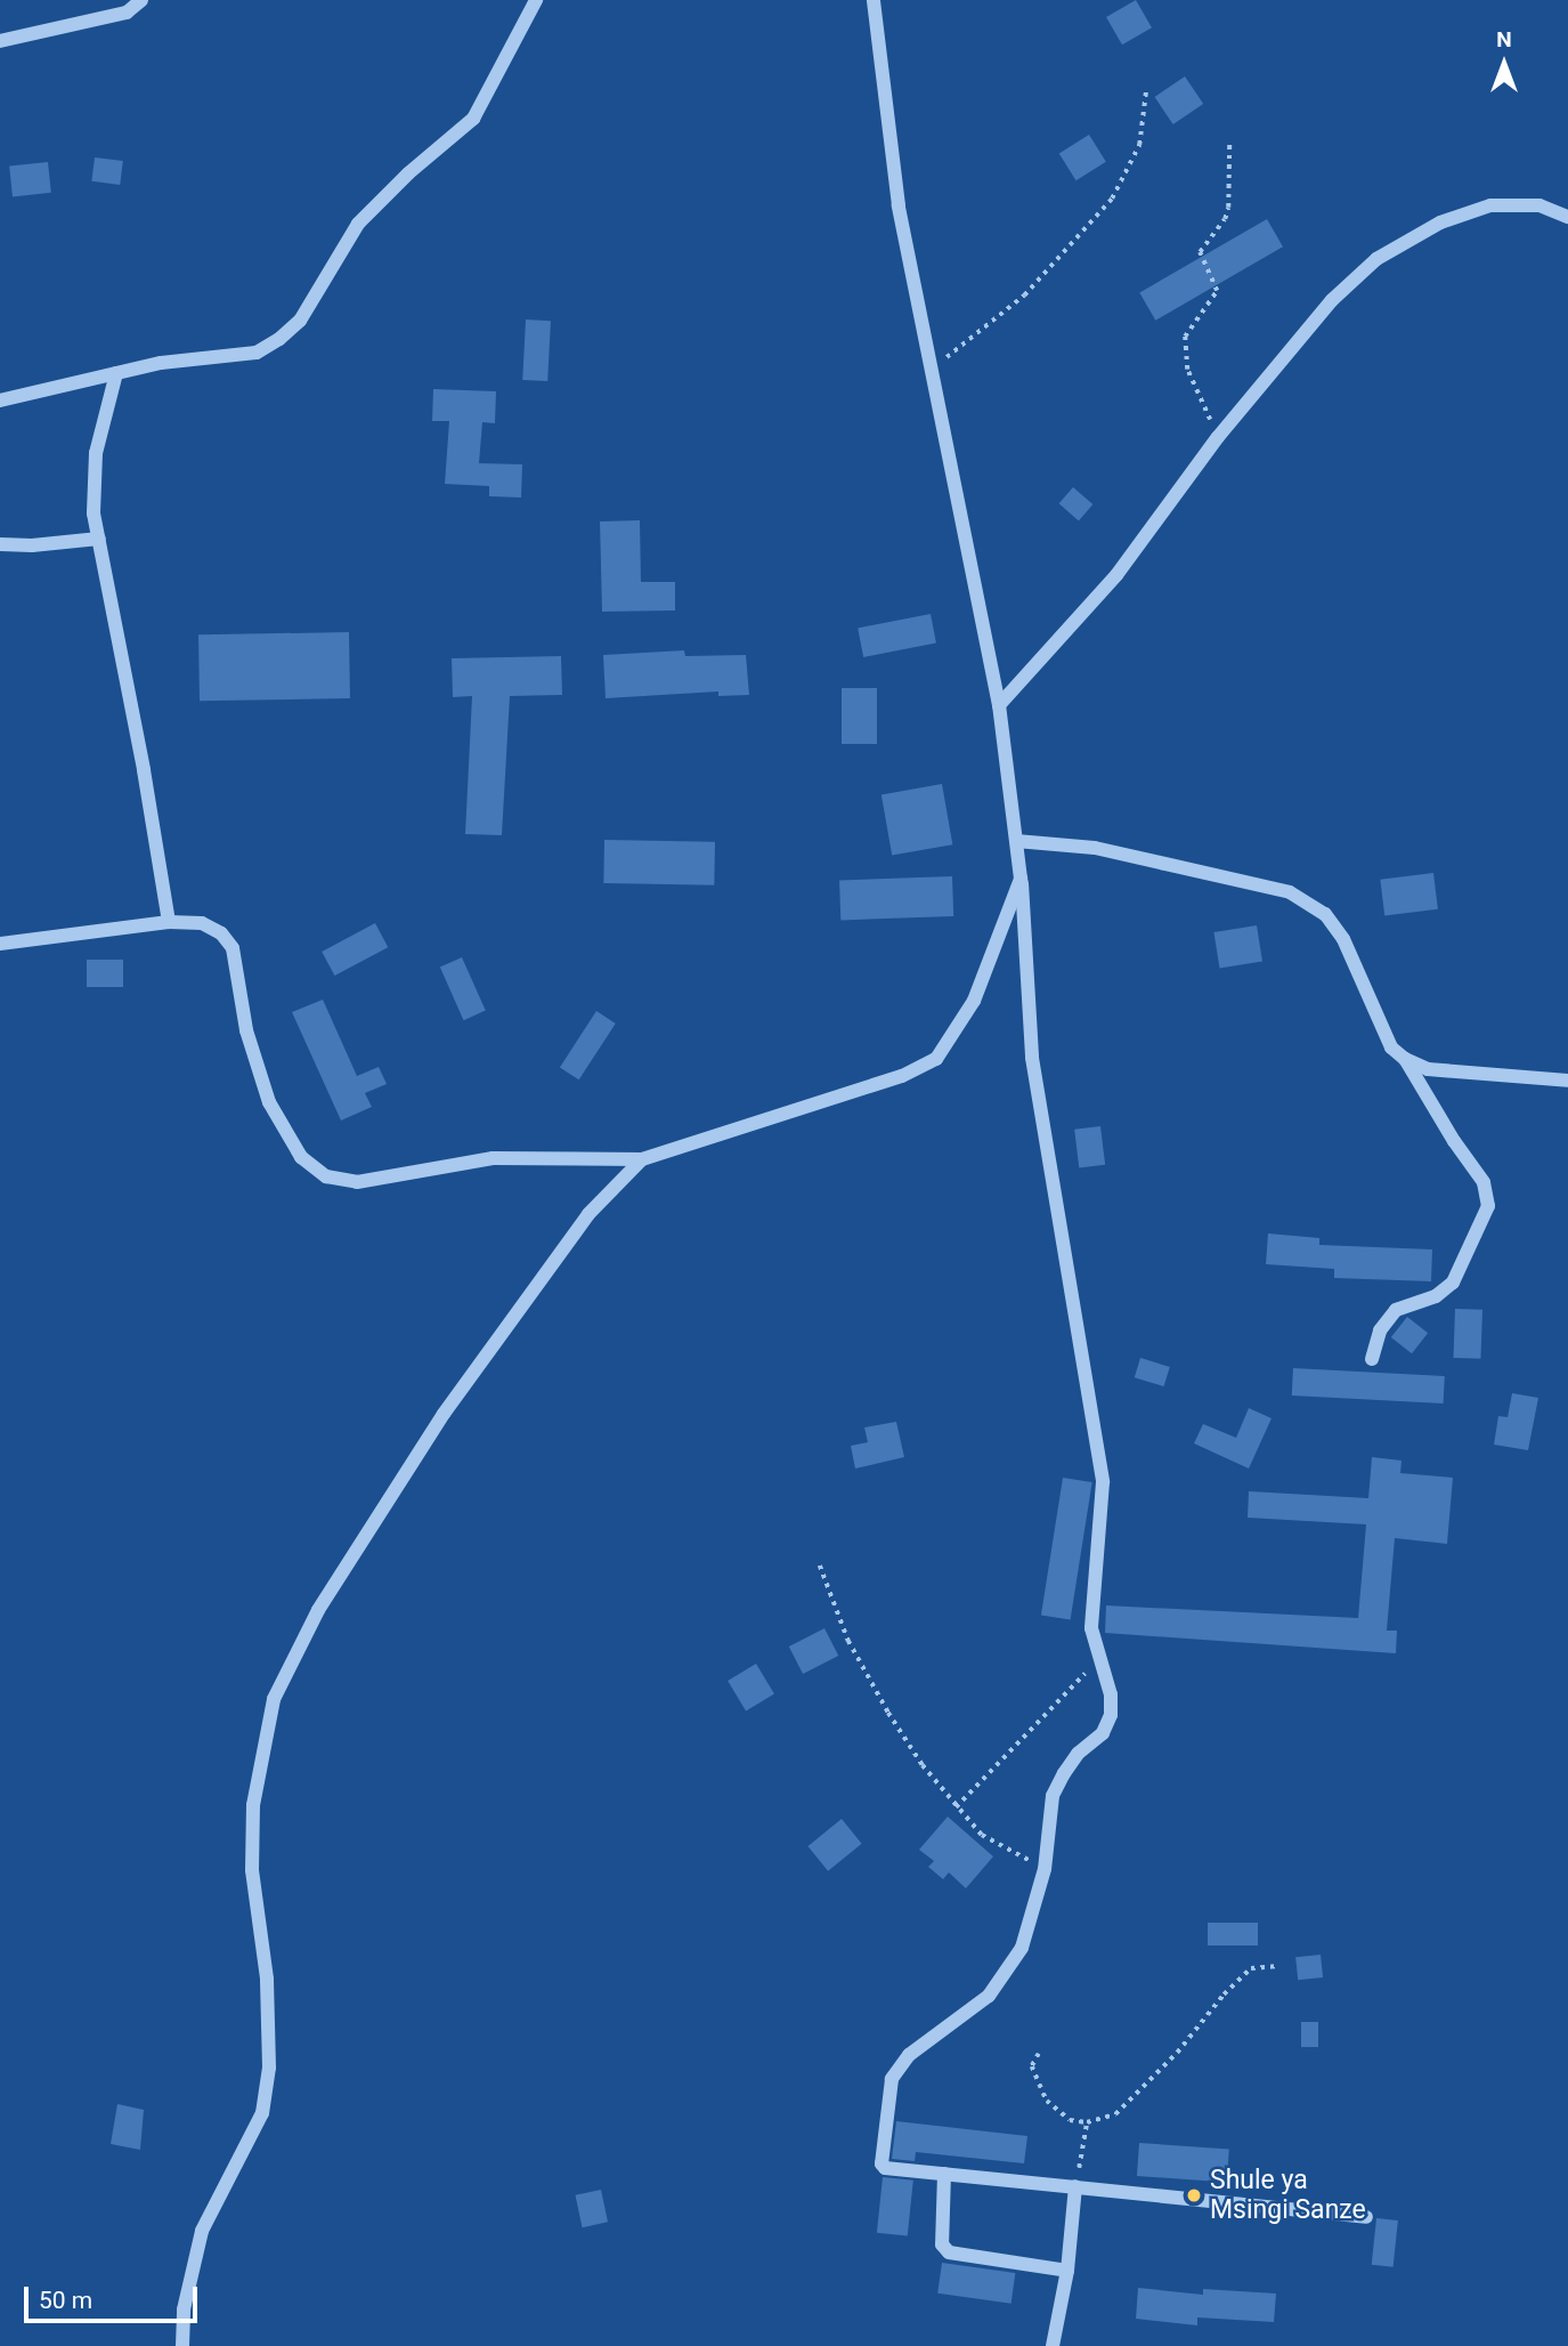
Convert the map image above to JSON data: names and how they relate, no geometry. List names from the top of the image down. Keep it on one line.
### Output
{"places":["Shule ya Msingi Sanze"],"scale_bar":"50 m","north":"top"}
